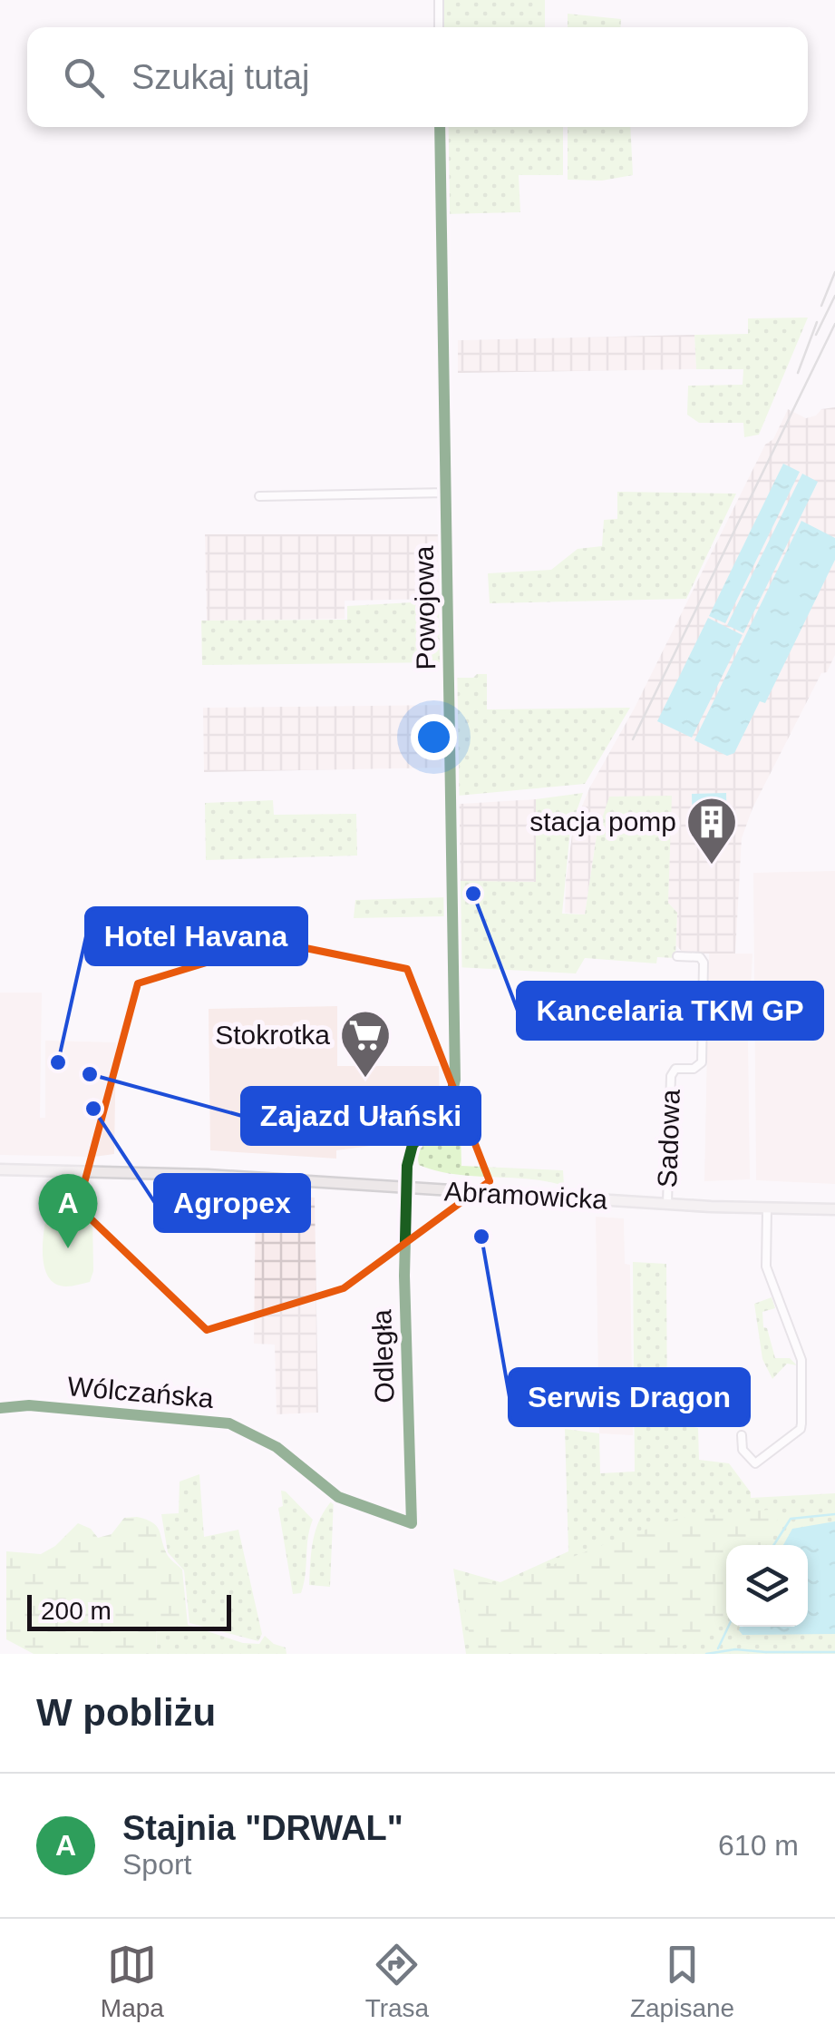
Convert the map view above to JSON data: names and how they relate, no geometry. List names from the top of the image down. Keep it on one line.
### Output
{"streets":{"main road":["Abramowicka"],"street":["Powojowa","Sadowa","Odległa","Wólczańska"]},"crossings":[["Powojowa","Abramowicka"],["Powojowa","Odległa"],["Sadowa","Abramowicka"],["Abramowicka","Odległa"],["Odległa","Wólczańska"]],"places":{"building":["stacja pomp"],"other":["Kancelaria TKM GP","Hotel Havana","Zajazd Ułański","Agropex","Serwis Dragon"],"supermarket":["Stokrotka"]},"scale_bar":"200 m","page":{"search":"Szukaj tutaj","pins":"A","scale":"200 m","heading":"W pobliżu","list":[{"mark":"A","name":"Stajnia \"DRWAL\"","note":"Sport","value":"610 m"}],"nav":["Mapa","Trasa","Zapisane"]}}
